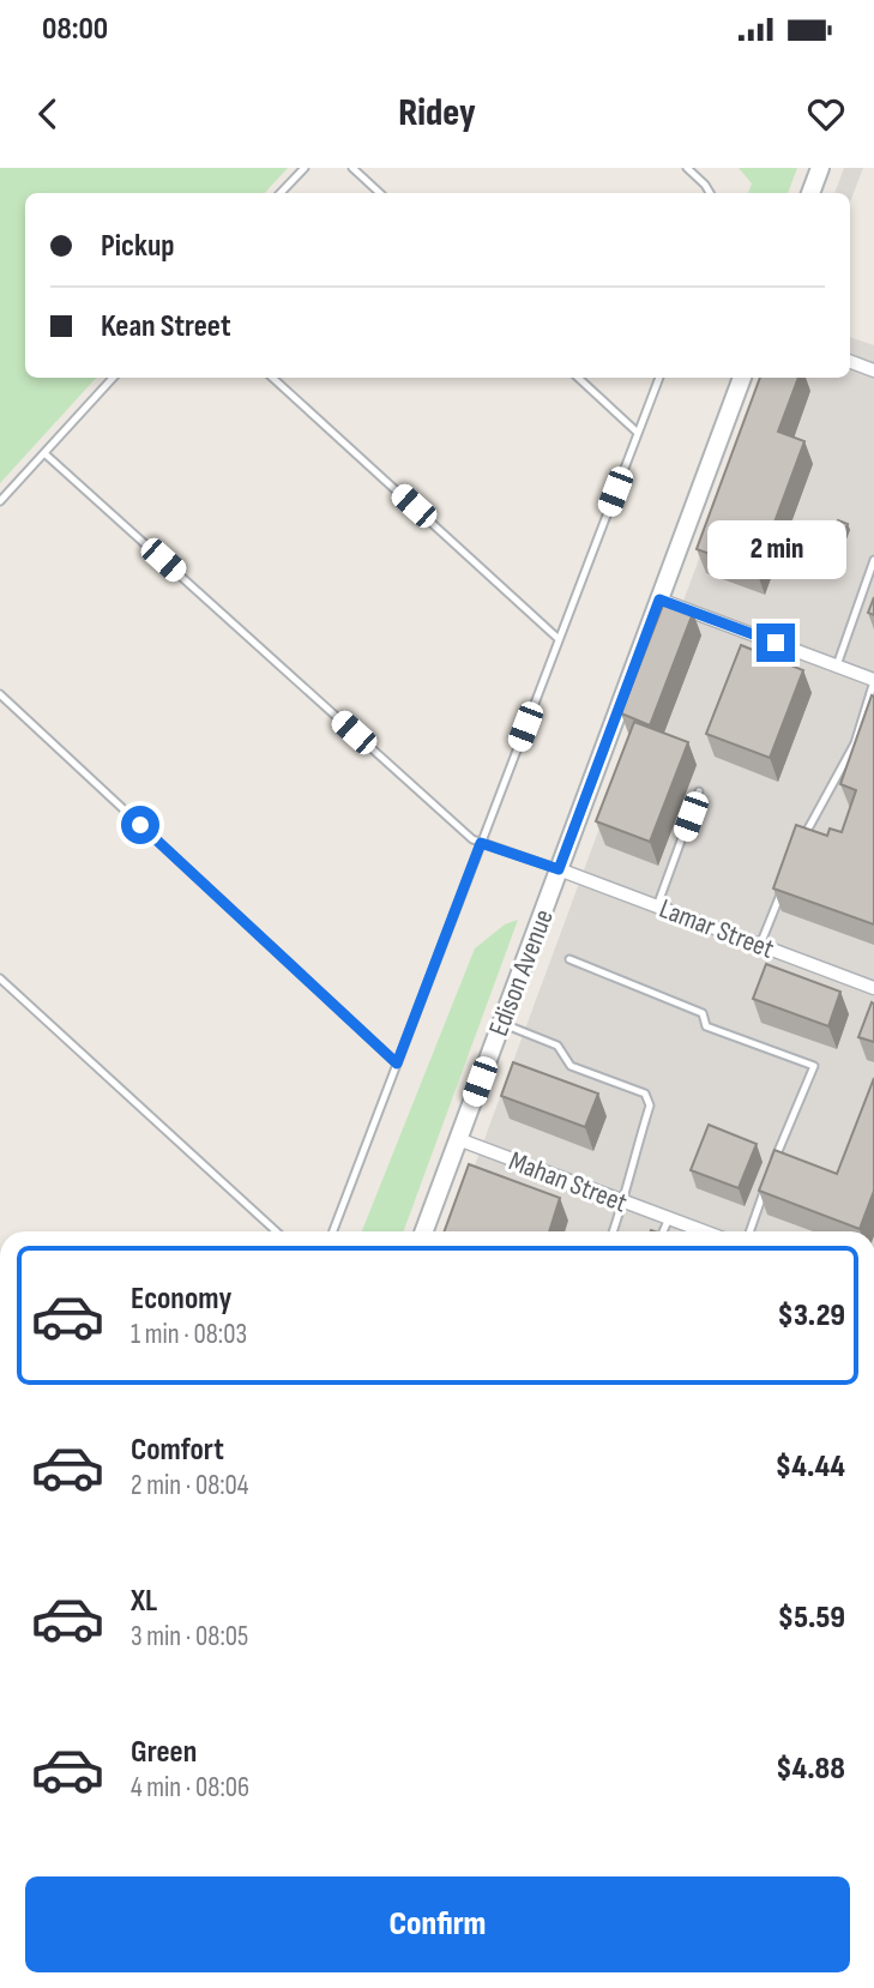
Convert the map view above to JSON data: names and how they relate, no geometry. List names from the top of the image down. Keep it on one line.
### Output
{"streets":{"street":["Lamar Street","Edison Avenue","Mahan Street"]},"crossings":[["Lamar Street","Edison Avenue"],["Edison Avenue","Mahan Street"]],"page":{"status":"08:00","header":"Ridey","banner":["Pickup","Kean Street"],"bubble":"2 min","list":[{"name":"Economy","note":"1 min · 08:03","value":"$3.29"},{"name":"Comfort","note":"2 min · 08:04","value":"$4.44"},{"name":"XL","note":"3 min · 08:05","value":"$5.59"},{"name":"Green","note":"4 min · 08:06","value":"$4.88"}],"buttons":"Confirm"}}
